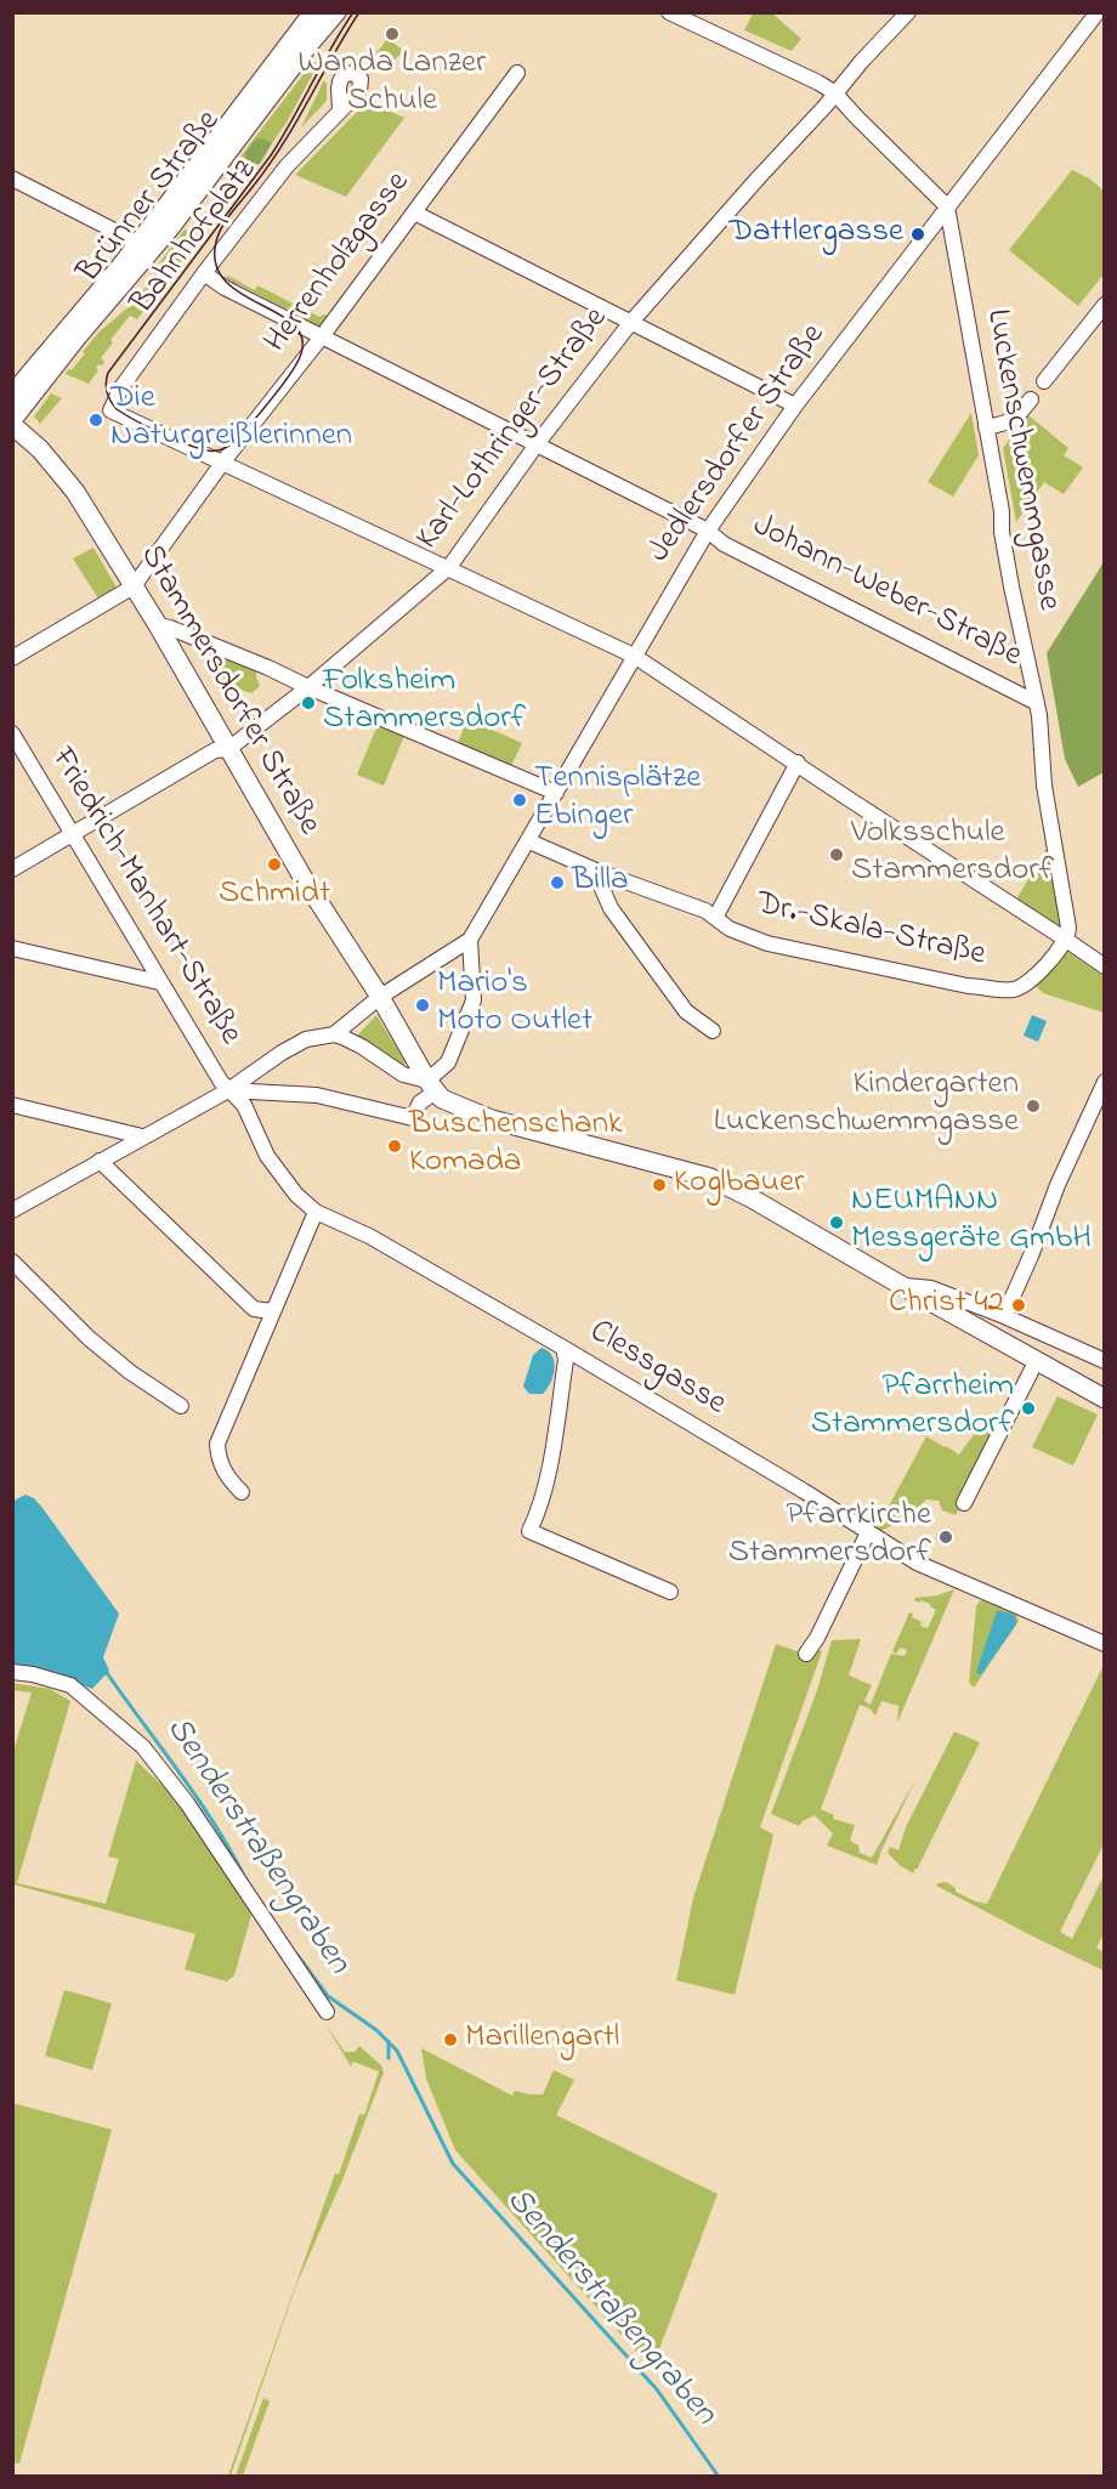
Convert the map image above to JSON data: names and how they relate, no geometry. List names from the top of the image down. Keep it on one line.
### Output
{"streets":{"main road":["Brünner Straße","Stammersdorfer Straße"],"street":["Bahnhofplatz","Herrenholzgasse","Karl-Lothringer-Straße","Jedlersdorfer Straße","Luckenschwemmgasse","Johann-Weber-Straße","Friedrich-Manhart-Straße","Dr.-Skala-Straße","Clessgasse"]},"crossings":[["Brünner Straße","Stammersdorfer Straße"],["Bahnhofplatz","Herrenholzgasse"],["Bahnhofplatz","Johann-Weber-Straße"],["Herrenholzgasse","Johann-Weber-Straße"],["Herrenholzgasse","Stammersdorfer Straße"],["Karl-Lothringer-Straße","Johann-Weber-Straße"],["Karl-Lothringer-Straße","Stammersdorfer Straße"],["Karl-Lothringer-Straße","Friedrich-Manhart-Straße"],["Jedlersdorfer Straße","Luckenschwemmgasse"],["Jedlersdorfer Straße","Johann-Weber-Straße"],["Jedlersdorfer Straße","Dr.-Skala-Straße"],["Luckenschwemmgasse","Johann-Weber-Straße"],["Luckenschwemmgasse","Dr.-Skala-Straße"],["Friedrich-Manhart-Straße","Clessgasse"]],"water":["Senderstraßengraben"],"places":["Wanda Lanzer Schule","Dattlergasse","Die Naturgreißlerinnen","Folksheim Stammersdorf","Tennisplätze Ebinger","Volksschule Stammersdorf","Schmidt","Billa","Mario's Moto Outlet","Kindergarten Luckenschwemmgasse","Buschenschank Komada","Koglbauer","NEUMANN Messgeräte GmbH","Christ 42","Pfarrheim Stammersdorf","Pfarrkirche Stammersdorf","Marillengartl"]}
